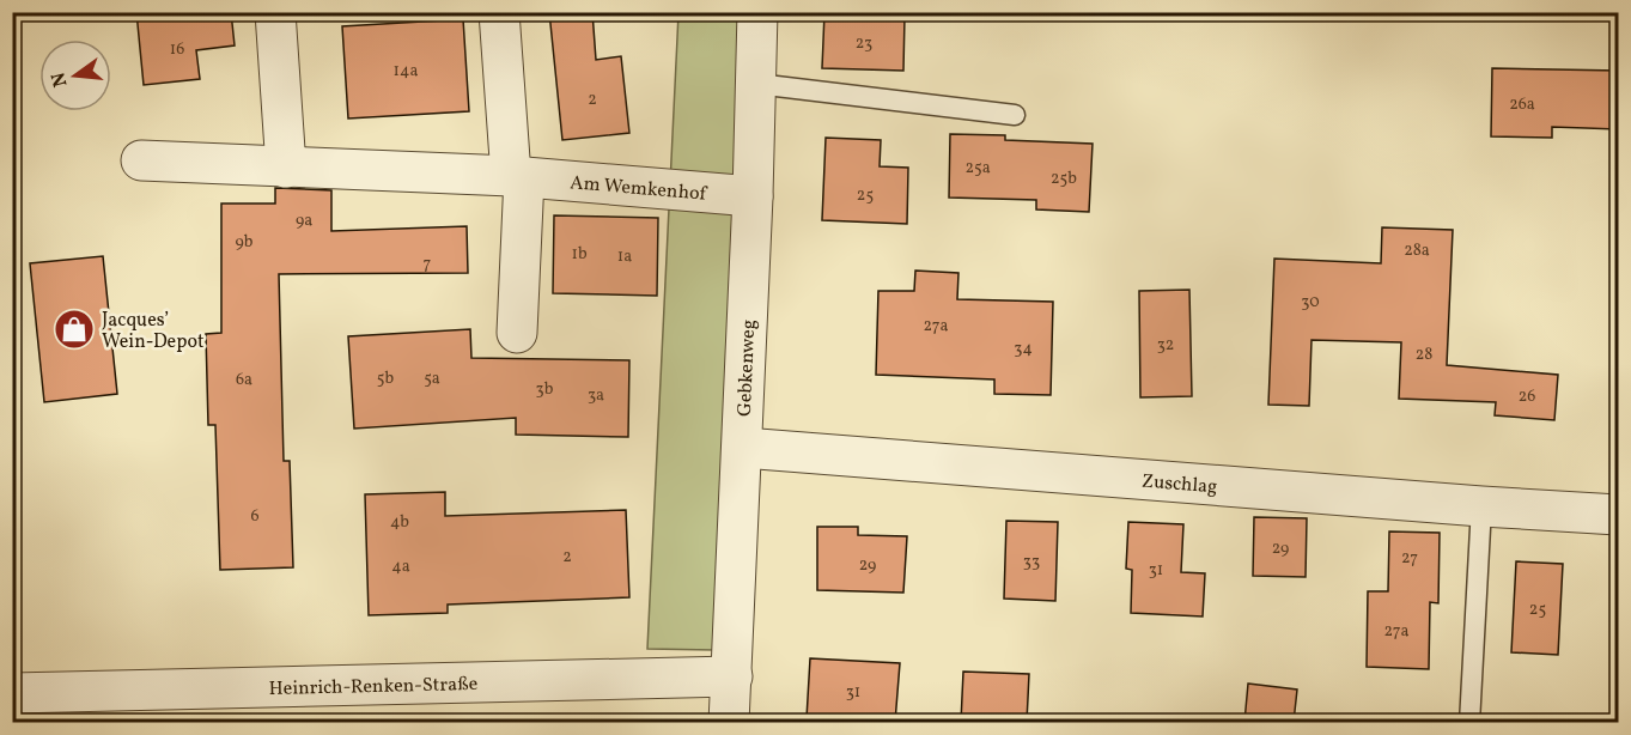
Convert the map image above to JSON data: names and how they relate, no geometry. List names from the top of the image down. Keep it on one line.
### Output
{"streets":{"street":["Am Wemkenhof","Gebkenweg","Zuschlag","Heinrich-Renken-Straße"]},"crossings":[["Am Wemkenhof","Gebkenweg"],["Gebkenweg","Zuschlag"],["Gebkenweg","Heinrich-Renken-Straße"]],"places":{"shop":["Jacques’ Wein-Depot"]},"house_numbers":["23","16","14a","2","26a","25a","25b","25","9a","9b","28a","1b","1a","7","30","27a","32","34","28","5b","5a","6a","3b","3a","26","6","4b","29","2","27","33","29","4a","31","25","27a","31"],"north":"left"}
